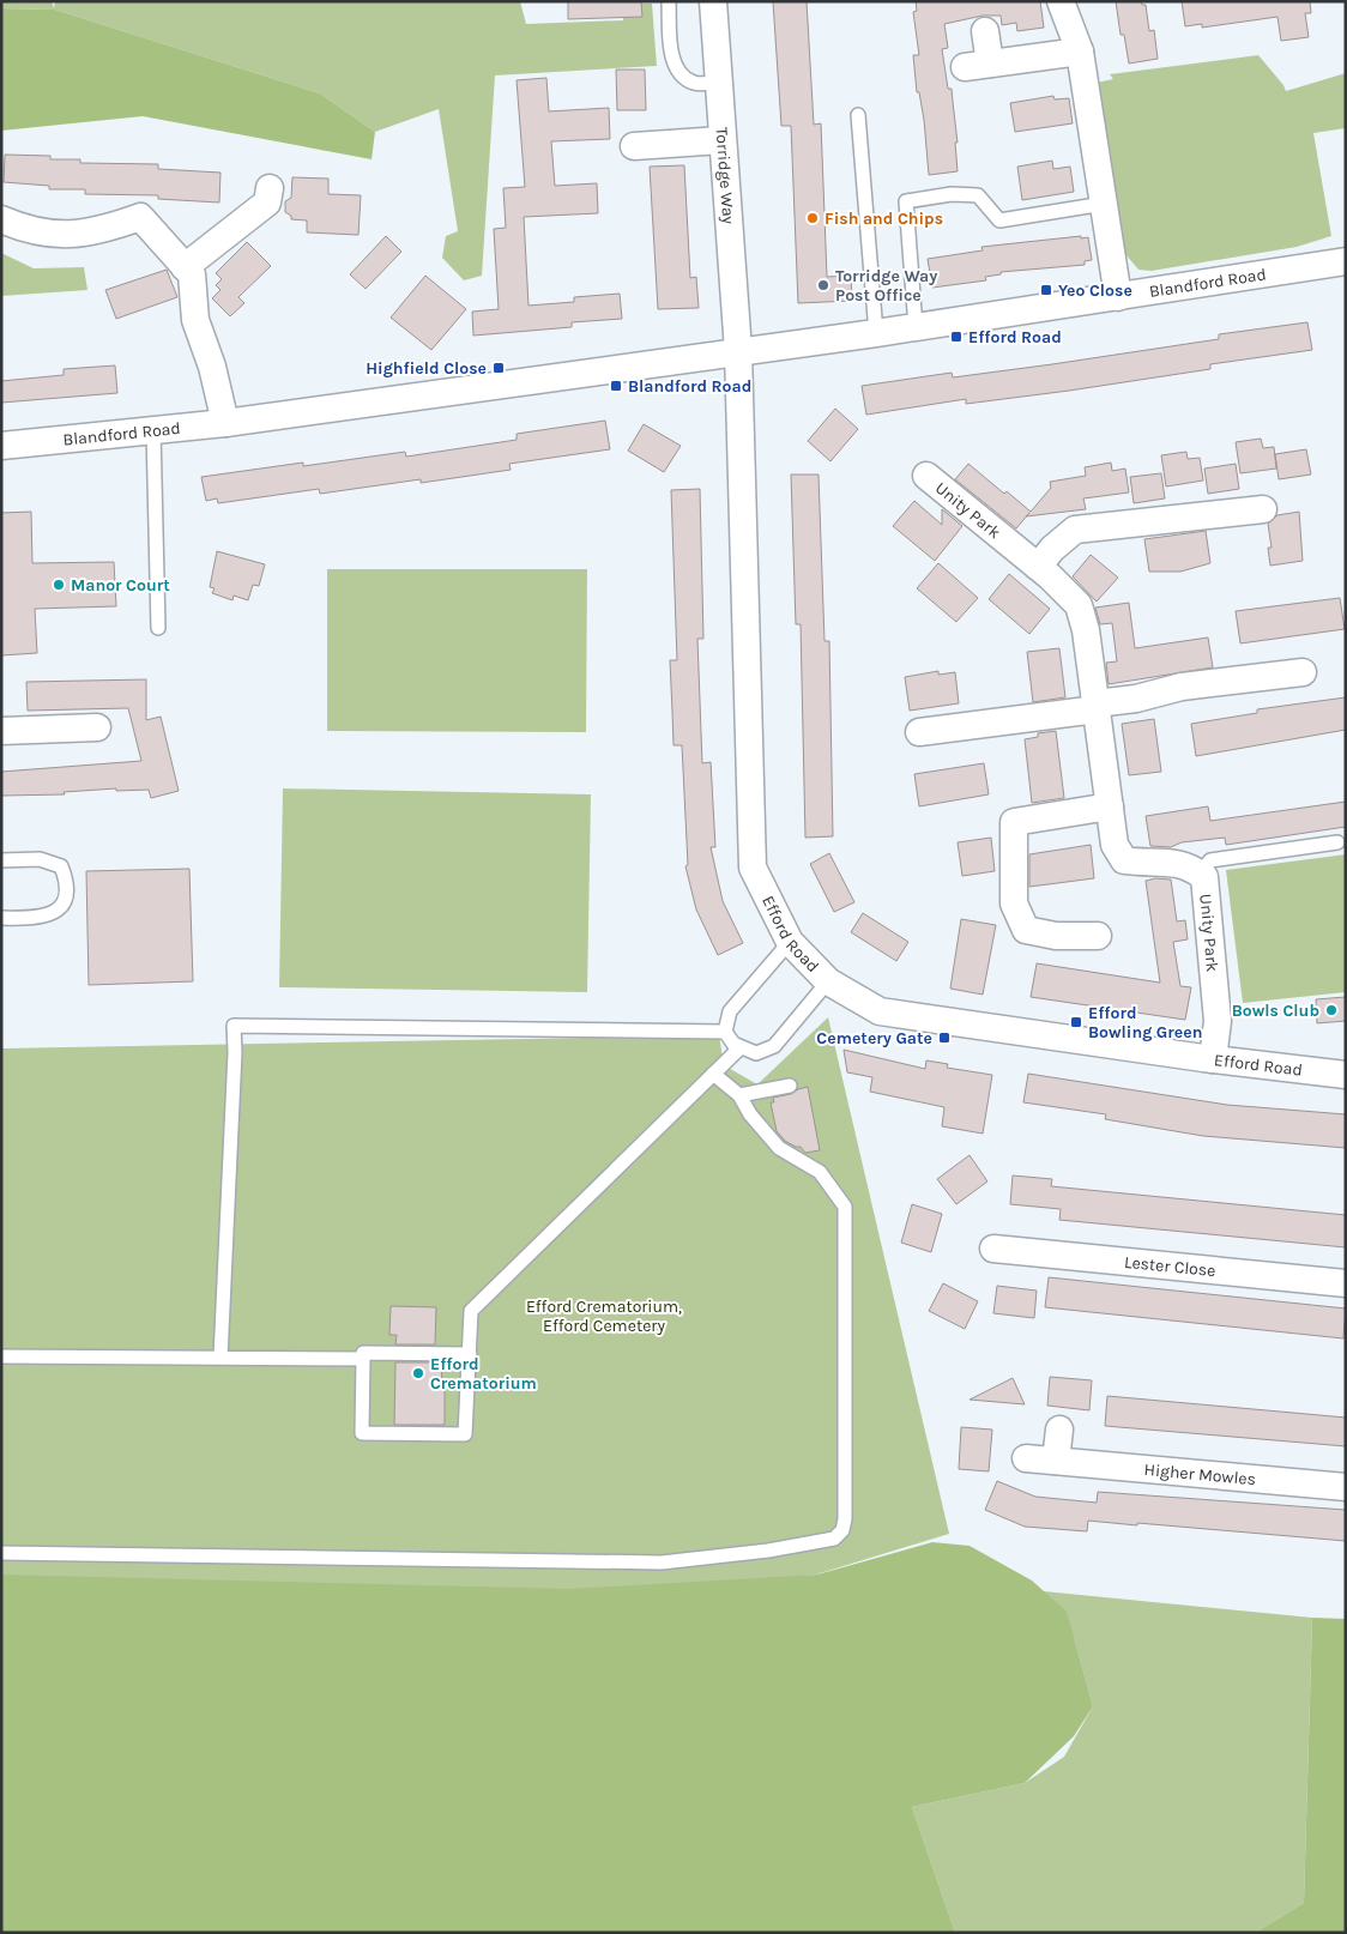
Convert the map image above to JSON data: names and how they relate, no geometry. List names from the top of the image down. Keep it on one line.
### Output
{"streets":{"street":["Torridge Way","Blandford Road","Unity Park","Efford Road","Lester Close","Higher Mowles"]},"crossings":[["Torridge Way","Blandford Road"],["Torridge Way","Efford Road"],["Blandford Road","Efford Road"],["Unity Park","Efford Road"]],"parks":["Efford Crematorium, Efford Cemetery"],"places":{"other":["Fish and Chips","Torridge Way Post Office","Manor Court","Bowls Club","Efford Crematorium"],"transit":["Yeo Close","Efford Road","Highfield Close","Blandford Road","Efford Bowling Green","Cemetery Gate"]}}
